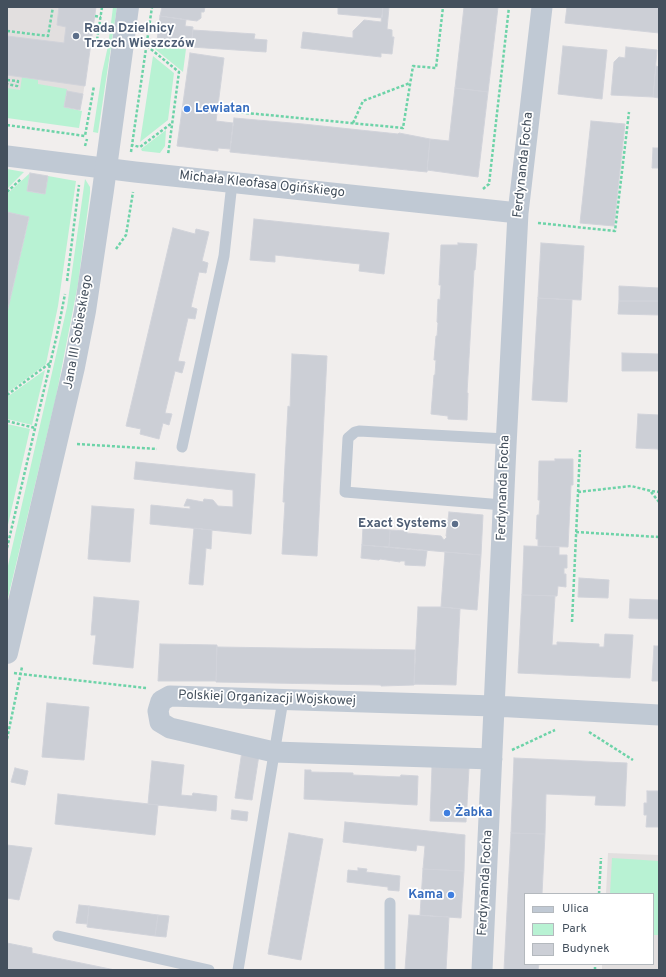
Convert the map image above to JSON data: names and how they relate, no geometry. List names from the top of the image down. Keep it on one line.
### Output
{"streets":{"street":["Ferdynanda Focha","Michała Kleofasa Ogińskiego","Jana III Sobieskiego","Polskiej Organizacji Wojskowej"]},"crossings":[["Ferdynanda Focha","Michała Kleofasa Ogińskiego"],["Ferdynanda Focha","Polskiej Organizacji Wojskowej"],["Michała Kleofasa Ogińskiego","Jana III Sobieskiego"]],"places":["Rada Dzielnicy Trzech Wieszczów","Lewiatan","Exact Systems","Żabka","Kama"],"legend":["Ulica","Park","Budynek"]}
